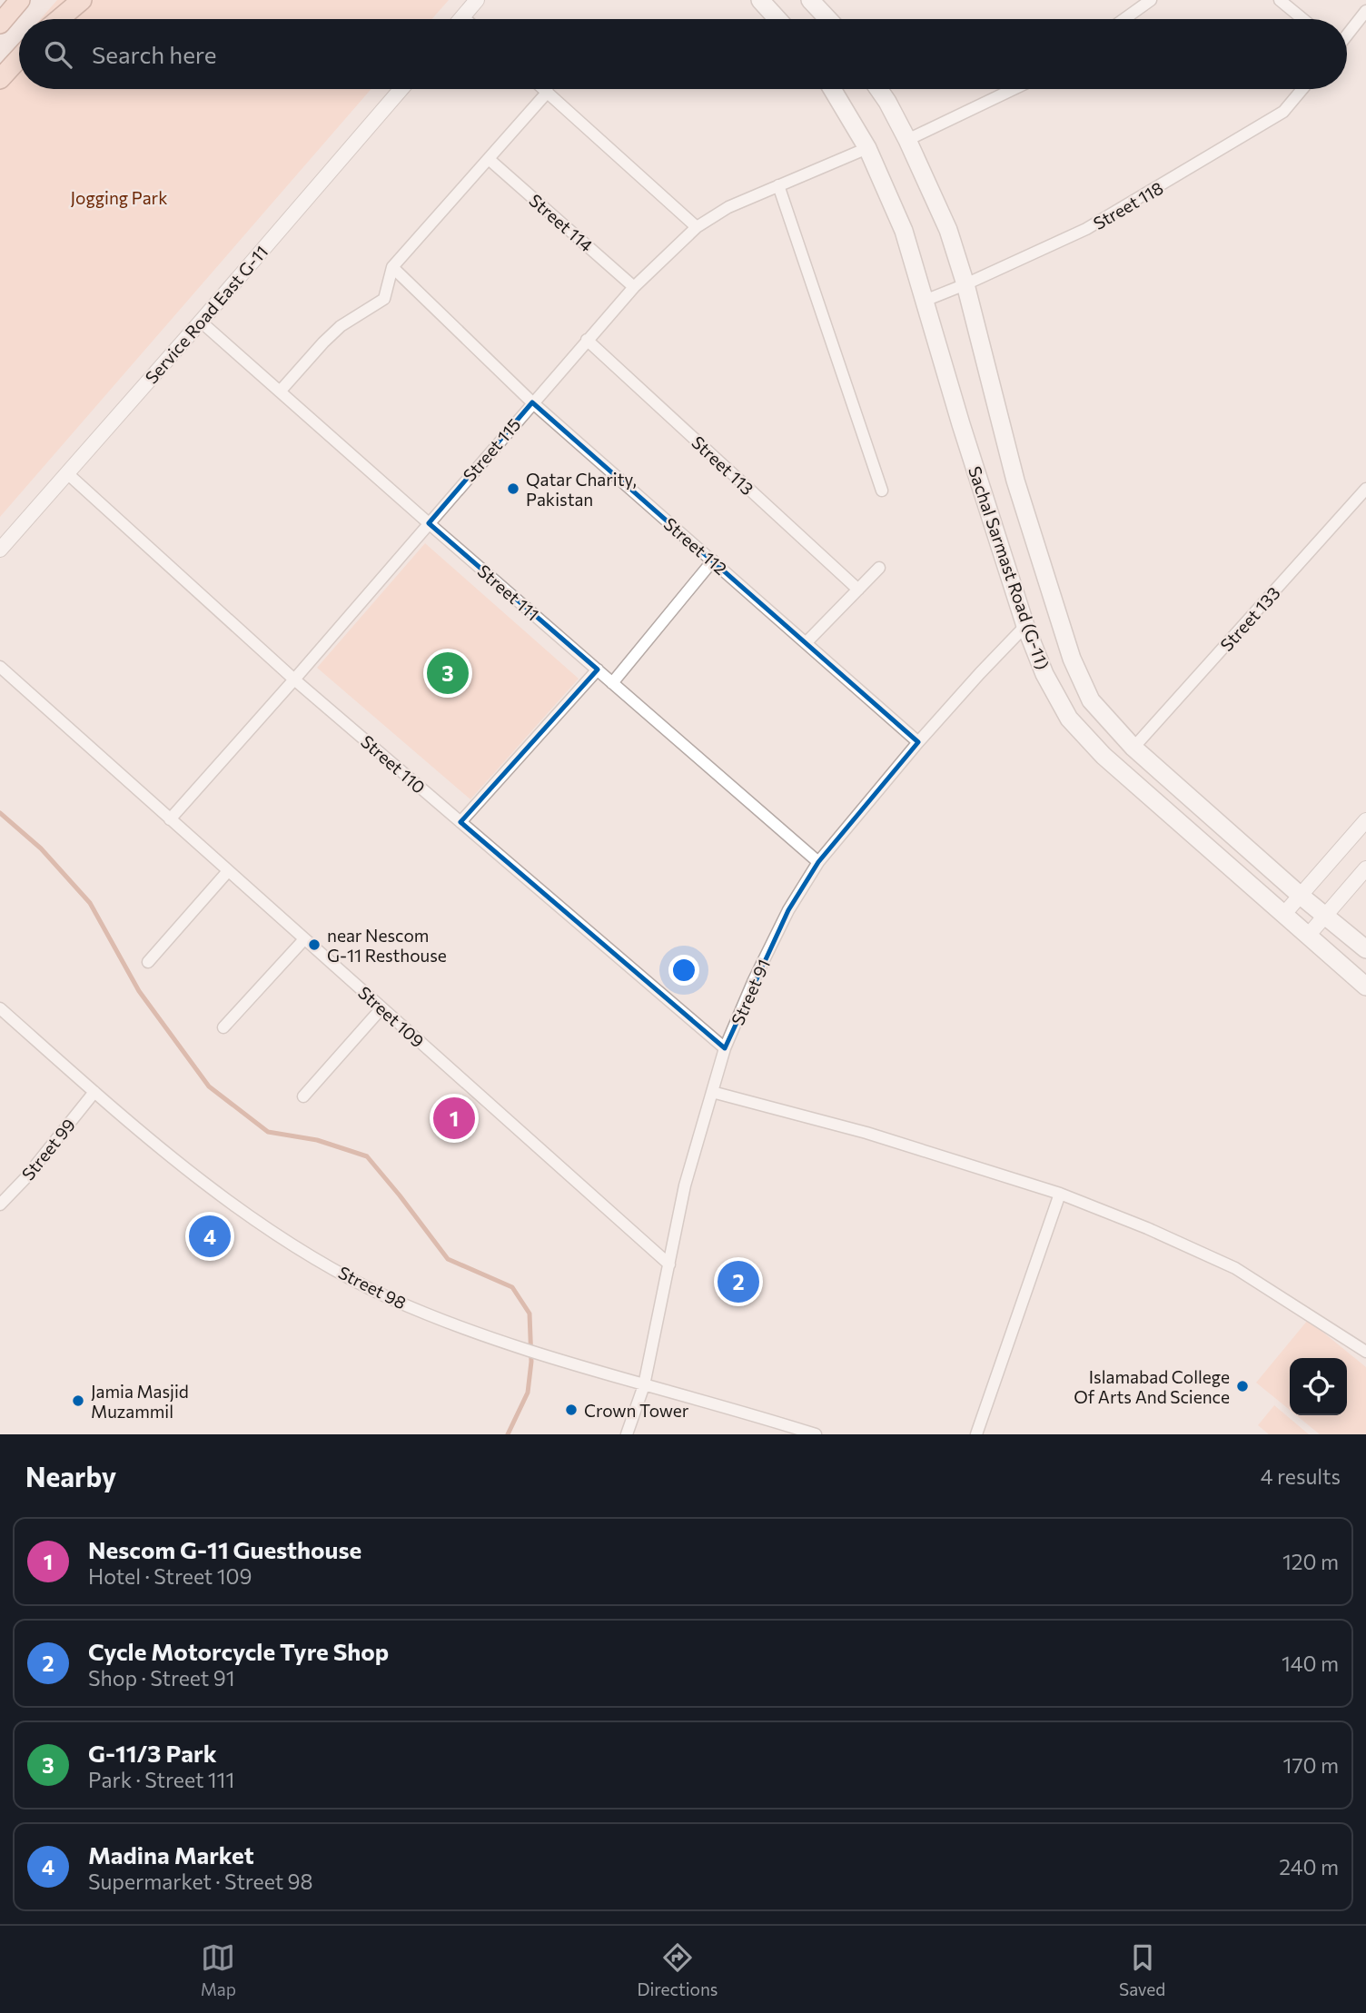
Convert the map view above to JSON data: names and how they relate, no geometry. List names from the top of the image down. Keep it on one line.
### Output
{"streets":{"main road":["Sachal Sarmast Road (G-11)"],"street":["Street 118","Street 114","Service Road East G-11","Street 115","Street 113","Street 112","Street 111","Street 133","Street 110","Street 91","Street 109","Street 99","Street 98"]},"crossings":[["Street 118","Sachal Sarmast Road (G-11)"],["Street 114","Street 115"],["Service Road East G-11","Street 111"],["Service Road East G-11","Street 110"],["Street 115","Street 113"],["Street 115","Street 112"],["Street 115","Sachal Sarmast Road (G-11)"],["Street 115","Street 111"],["Street 115","Street 110"],["Street 115","Street 109"],["Street 112","Street 91"],["Sachal Sarmast Road (G-11)","Street 133"],["Sachal Sarmast Road (G-11)","Street 91"],["Street 111","Street 91"],["Street 110","Street 91"],["Street 91","Street 109"],["Street 91","Street 98"],["Street 99","Street 98"]],"parks":["Jogging Park"],"places":["Qatar Charity, Pakistan","near Nescom G-11 Resthouse","Islamabad College Of Arts And Science","Jamia Masjid Muzammil","Crown Tower"],"page":{"search":"Search here","pins":["3","1","4","2"],"heading":["Nearby","4 results"],"list":[{"mark":"1","name":"Nescom G-11 Guesthouse","note":"Hotel · Street 109","value":"120 m"},{"mark":"2","name":"Cycle Motorcycle Tyre Shop","note":"Shop · Street 91","value":"140 m"},{"mark":"3","name":"G-11/3 Park","note":"Park · Street 111","value":"170 m"},{"mark":"4","name":"Madina Market","note":"Supermarket · Street 98","value":"240 m"}],"nav":["Map","Directions","Saved"]}}
